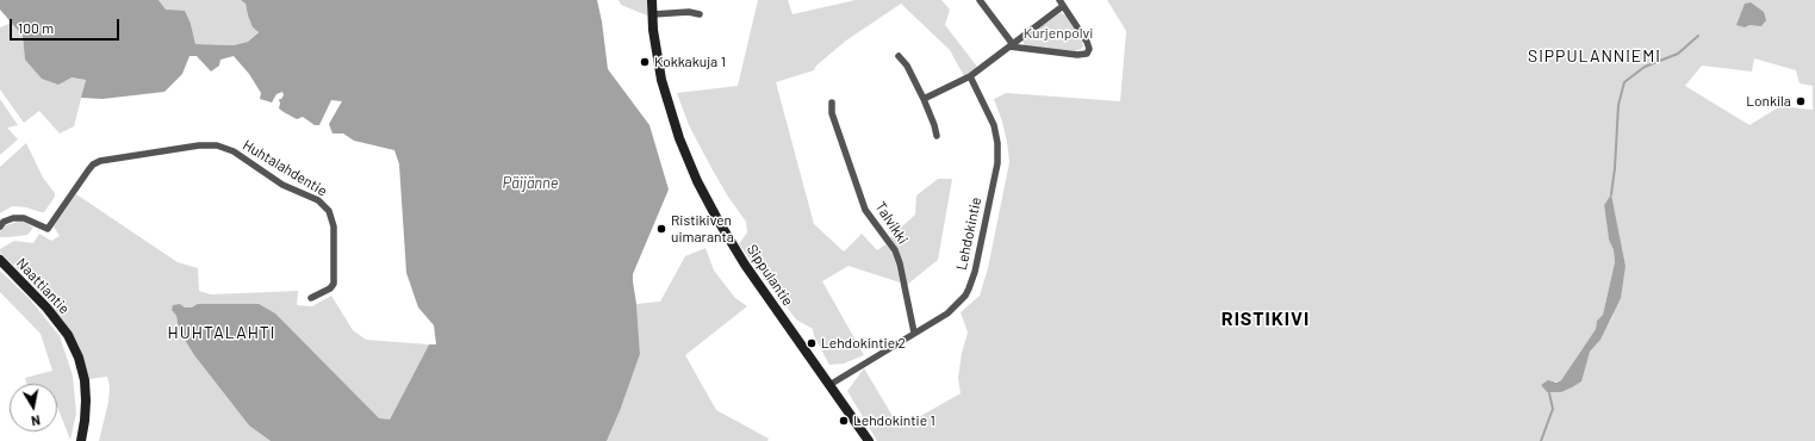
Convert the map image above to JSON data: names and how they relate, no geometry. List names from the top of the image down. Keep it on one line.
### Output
{"streets":{"street":["Huhtalahdentie","Talvikki","Lehdokintie","Sippulantie","Naattiantie"]},"crossings":[["Talvikki","Lehdokintie"],["Lehdokintie","Sippulantie"]],"districts":["SIPPULANNIEMI","RISTIKIVI","HUHTALAHTI"],"water":["Päijänne"],"parks":["Kurjenpolvi"],"places":["Kokkakuja 1","Lonkila","Ristikiven uimaranta","Lehdokintie 2","Lehdokintie 1"],"scale_bar":"100 m","north":"bottom"}
